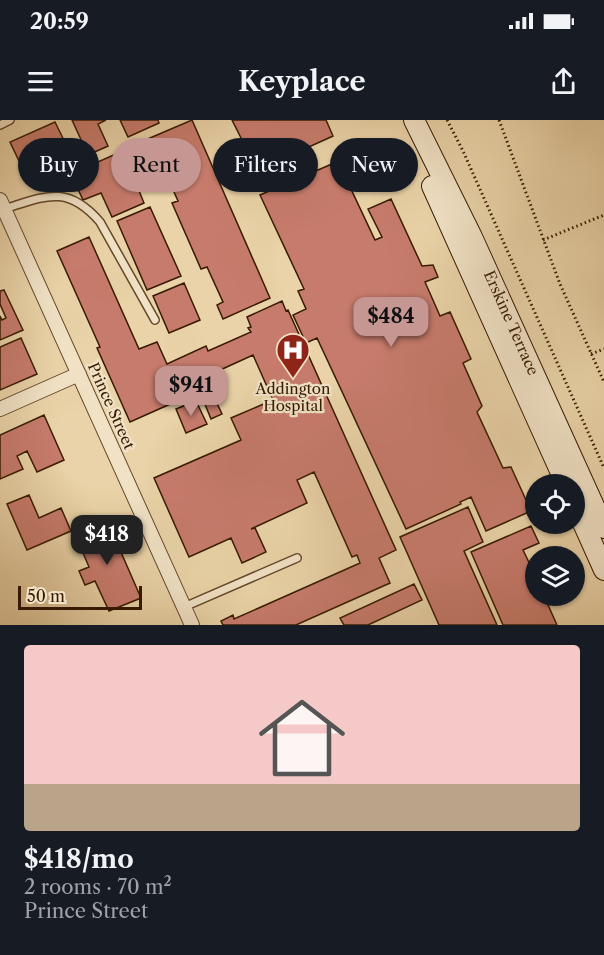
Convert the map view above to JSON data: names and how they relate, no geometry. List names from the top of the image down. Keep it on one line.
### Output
{"streets":{"main road":["Erskine Terrace"],"street":["Prince Street"]},"places":{"hospital":["Addington Hospital"]},"scale_bar":"50 m","page":{"status":"20:59","header":"Keyplace","chip":["Buy","Rent","Filters","New"],"price":["$484","$941","$418"],"scale":"50 m","list":[{"name":"$418/mo","note":"2 rooms · 70 m² · Prince Street"}]}}
